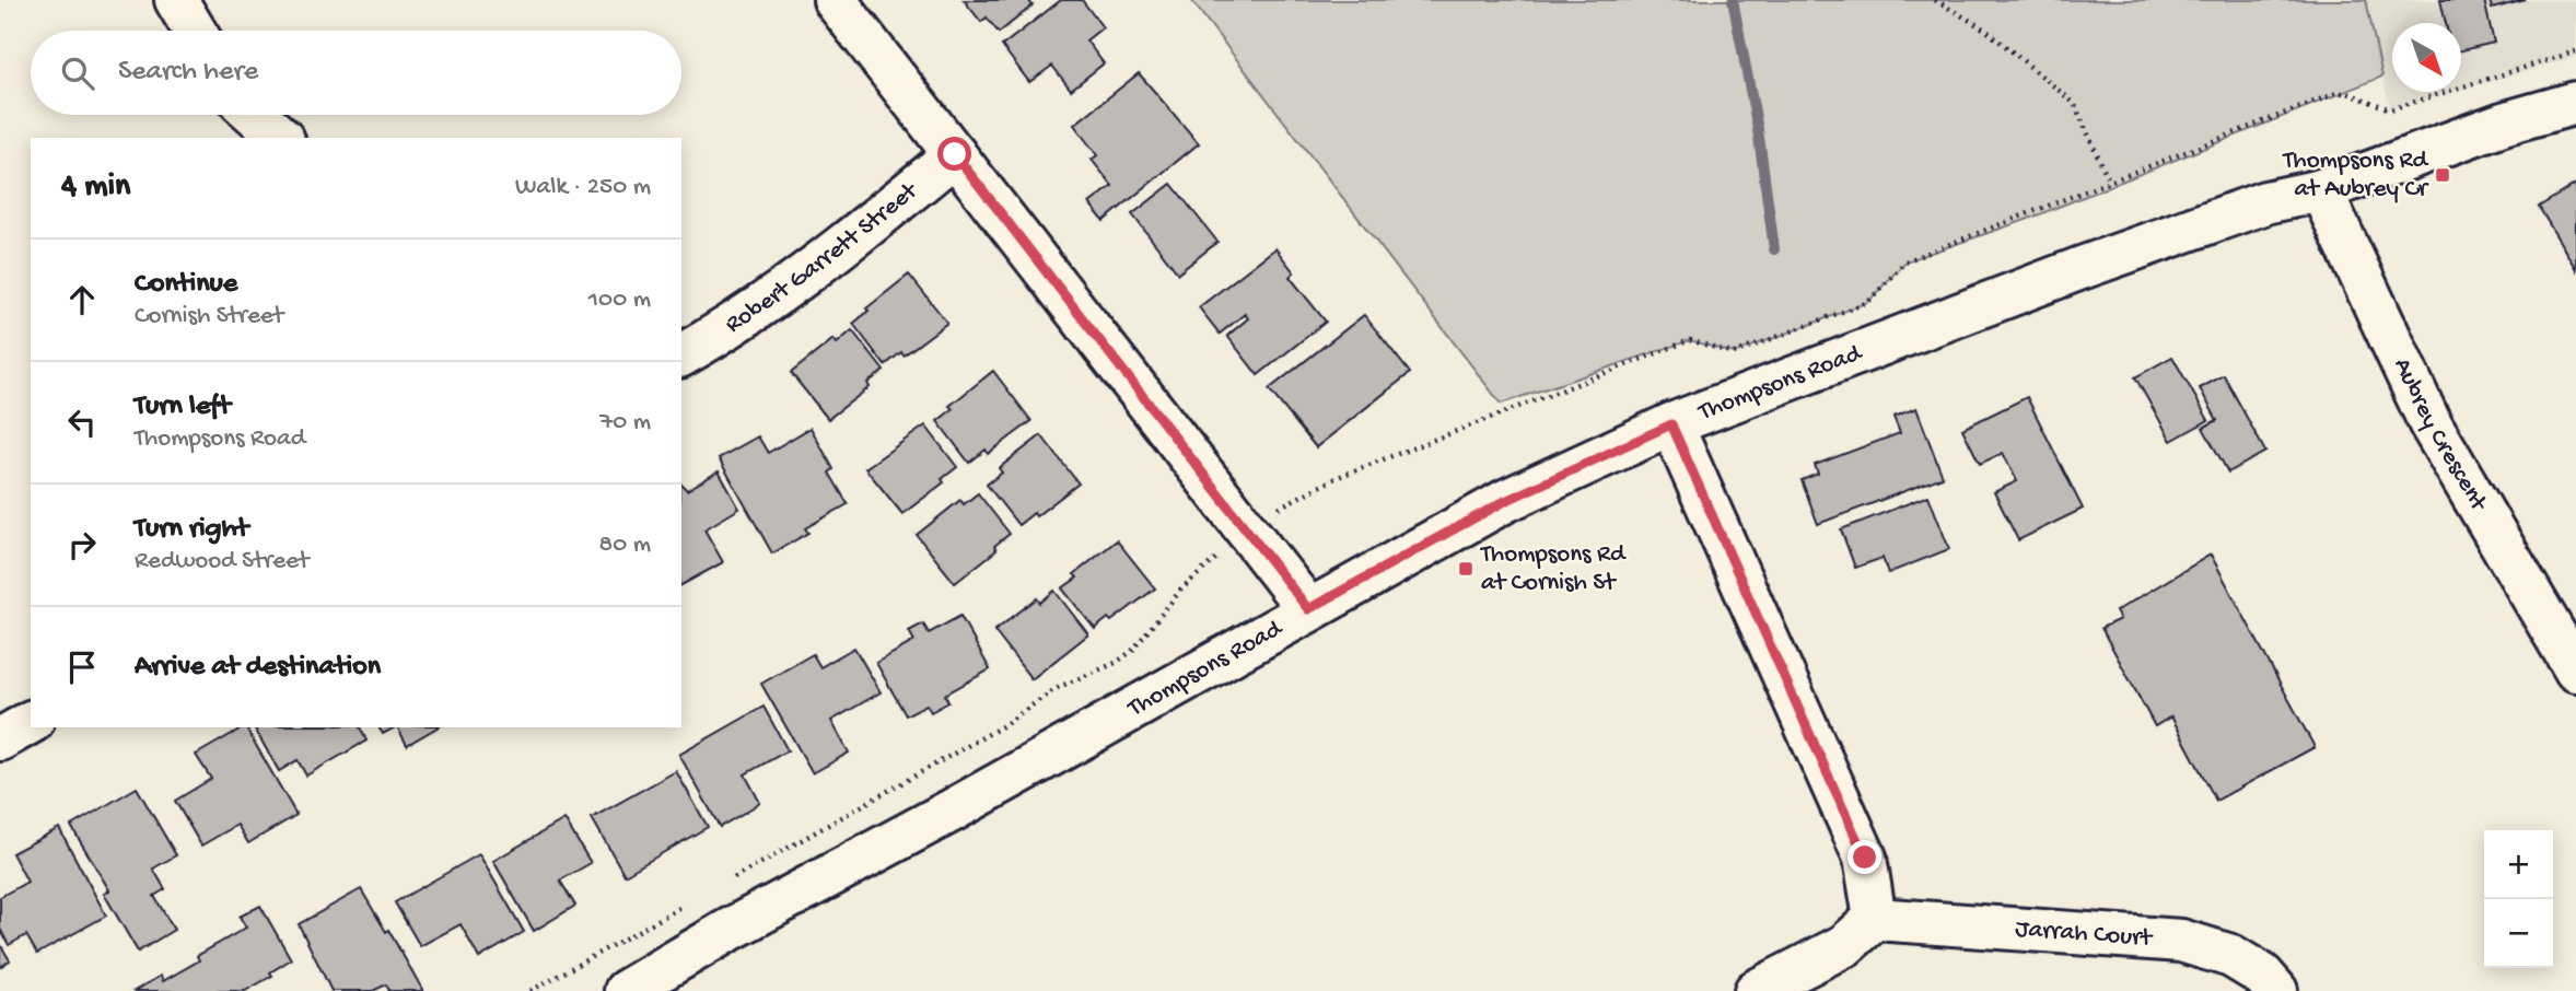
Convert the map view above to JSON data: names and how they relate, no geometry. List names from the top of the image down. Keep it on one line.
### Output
{"streets":{"street":["Robert Garrett Street","Thompsons Road","Aubrey Crescent","Jarrah Court"]},"crossings":[["Thompsons Road","Aubrey Crescent"]],"places":{"transit":["Thompsons Rd at Aubrey Cr","Thompsons Rd at Cornish St"]},"north":"bottom right","page":{"search":"Search here","heading":["4 min","Walk · 250 m"],"list":[["Continue","Cornish Street","100 m"],["Turn left","Thompsons Road","70 m"],["Turn right","Redwood Street","80 m"],"Arrive at destination"],"map_buttons":["+","−"]}}
